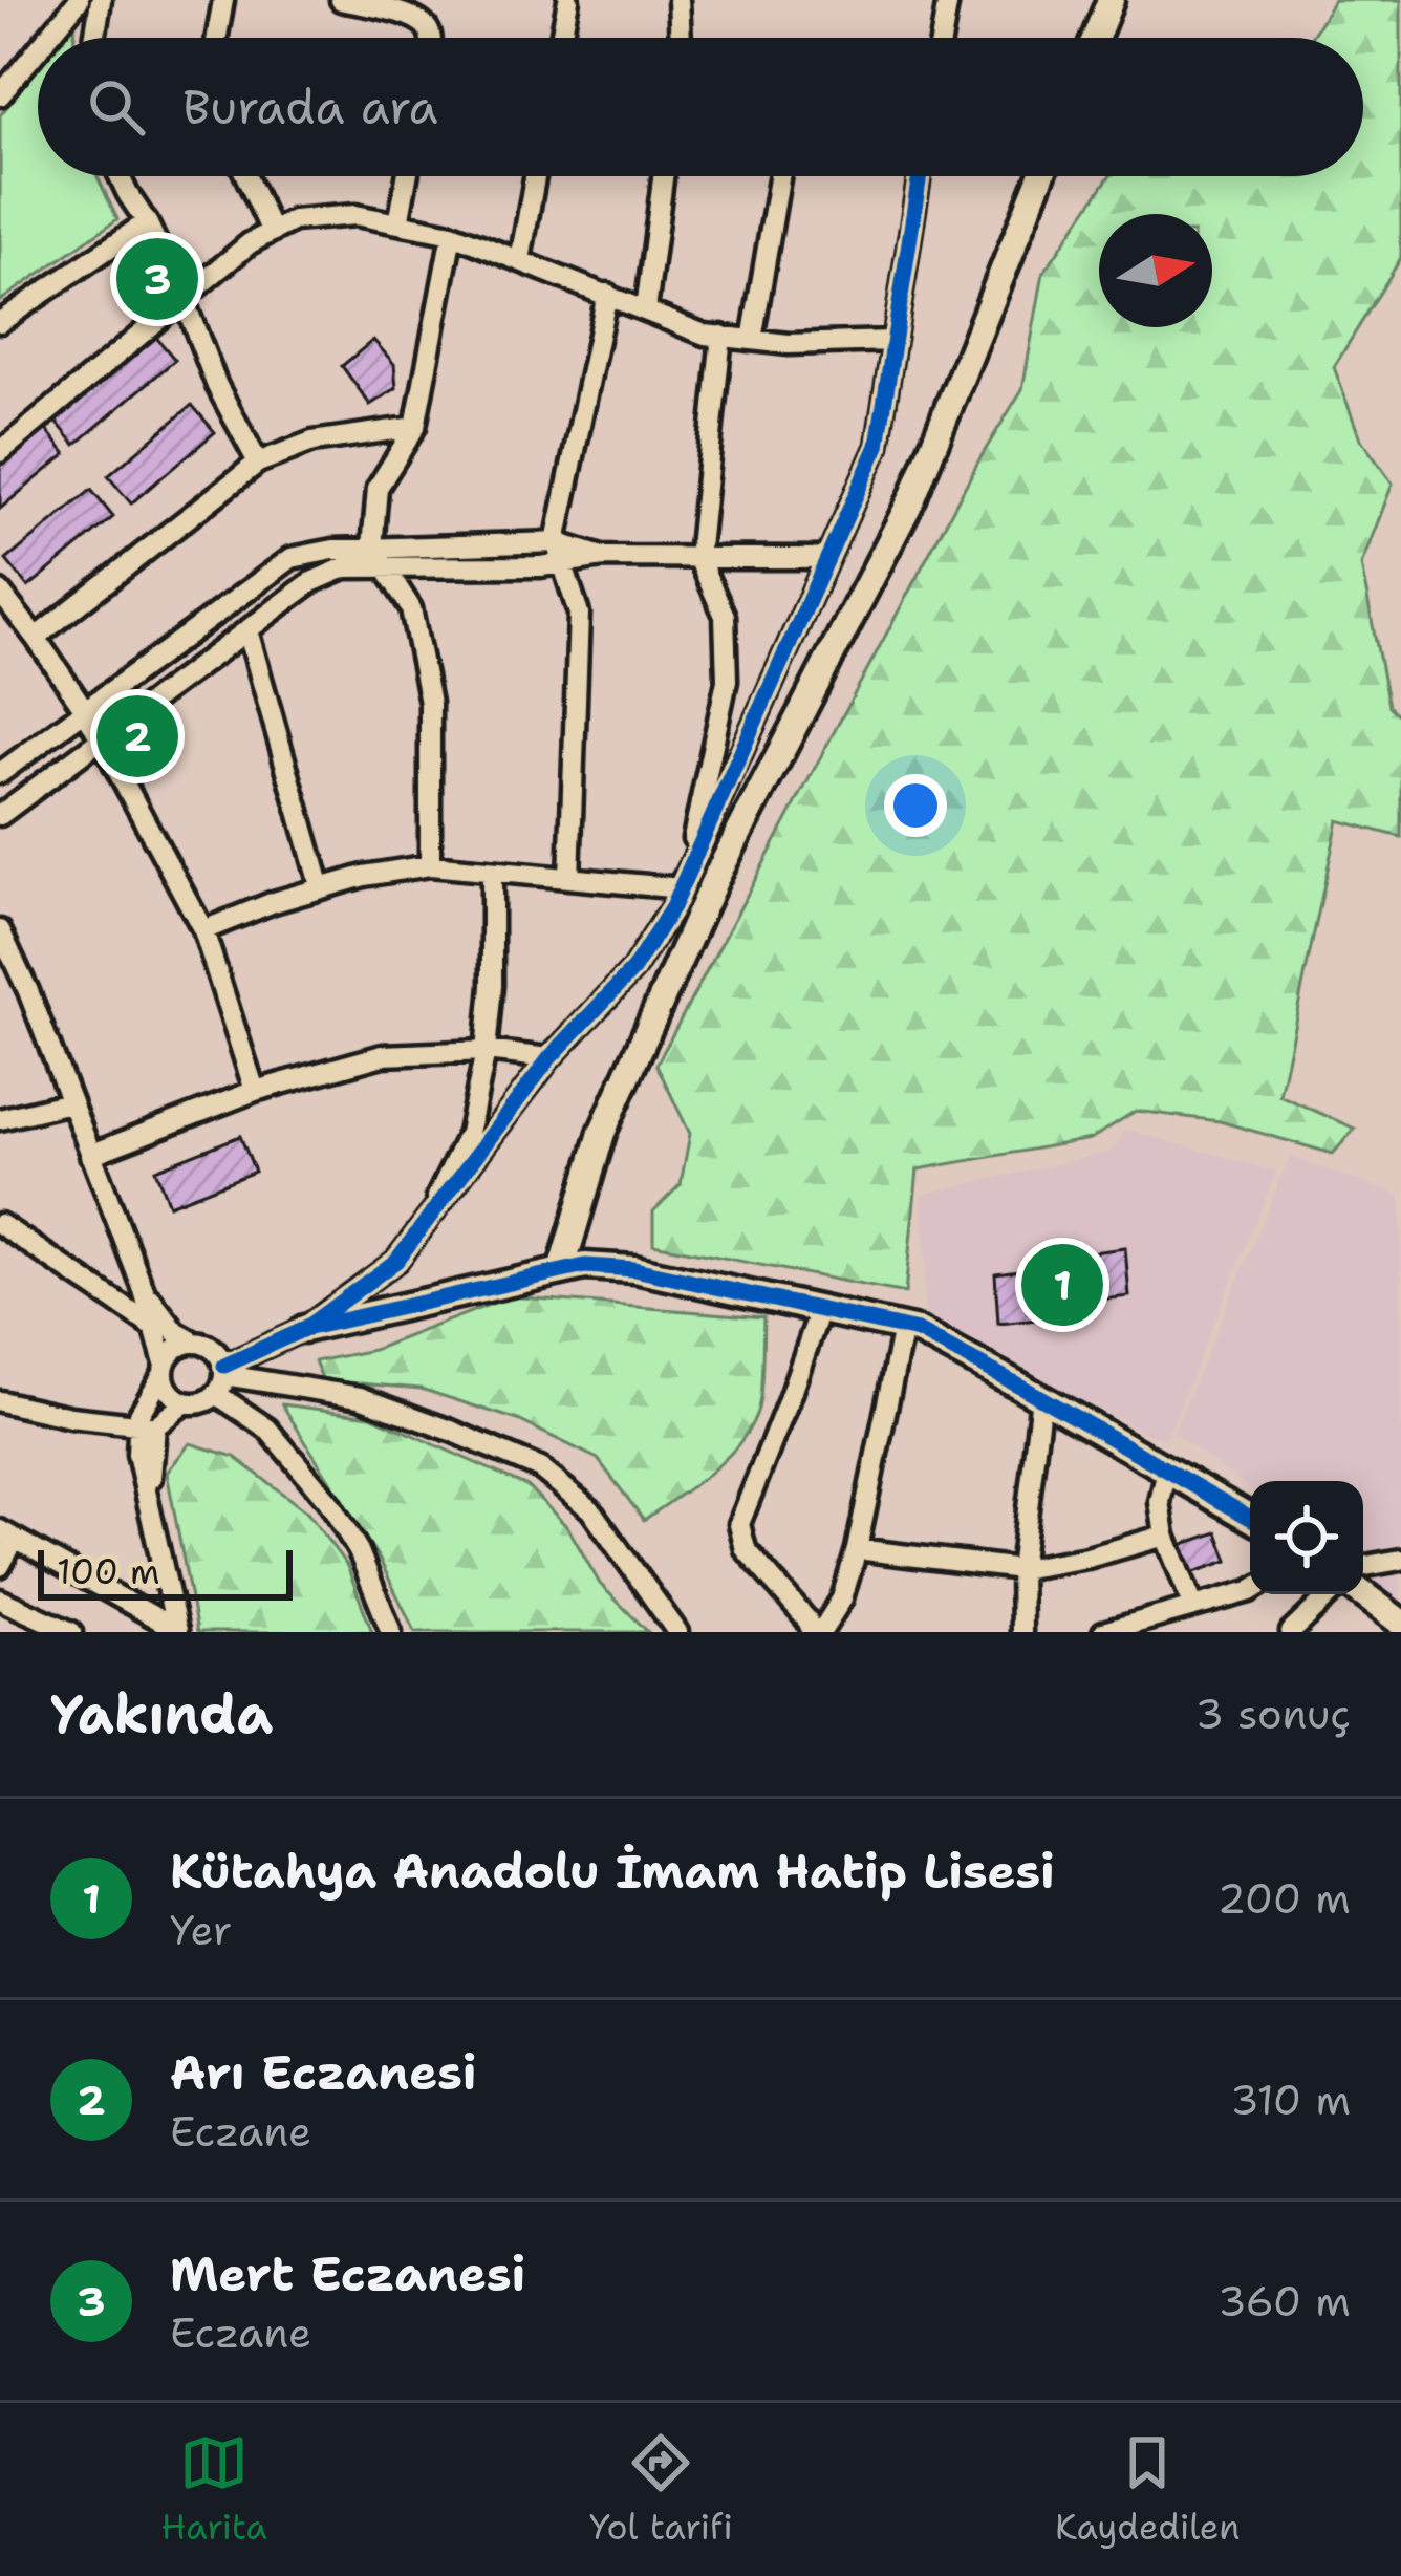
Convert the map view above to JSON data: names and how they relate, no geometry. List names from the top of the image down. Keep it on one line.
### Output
{"scale_bar":"100 m","north":"right","page":{"search":"Burada ara","pins":["3","2","1"],"scale":"100 m","heading":["Yakında","3 sonuç"],"list":[{"mark":"1","name":"Kütahya Anadolu İmam Hatip Lisesi","note":"Yer","value":"200 m"},{"mark":"2","name":"Arı Eczanesi","note":"Eczane","value":"310 m"},{"mark":"3","name":"Mert Eczanesi","note":"Eczane","value":"360 m"}],"nav":["Harita","Yol tarifi","Kaydedilen"]}}
